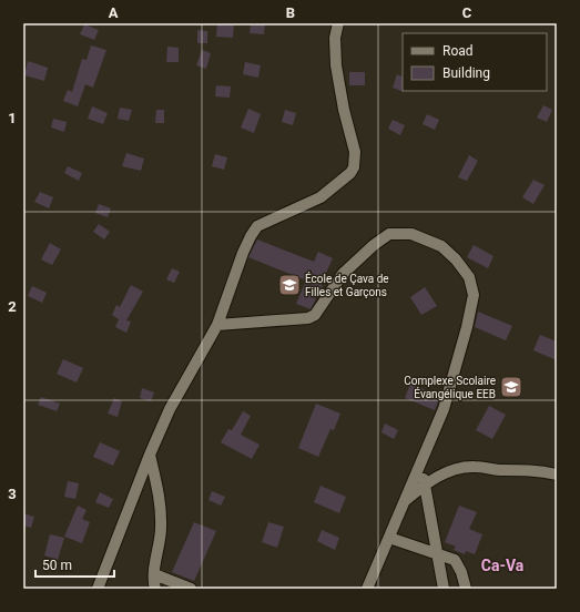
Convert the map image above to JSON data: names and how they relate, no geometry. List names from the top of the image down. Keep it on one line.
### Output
{"districts":["Ca-Va"],"places":{"school or university":["École de Çava de Filles et Garçons","Complexe Scolaire Évangélique EEB"]},"legend":["Road","Building"],"scale_bar":"50 m","grid":{"columns":["A","B","C"],"rows":["1","2","3"]}}
